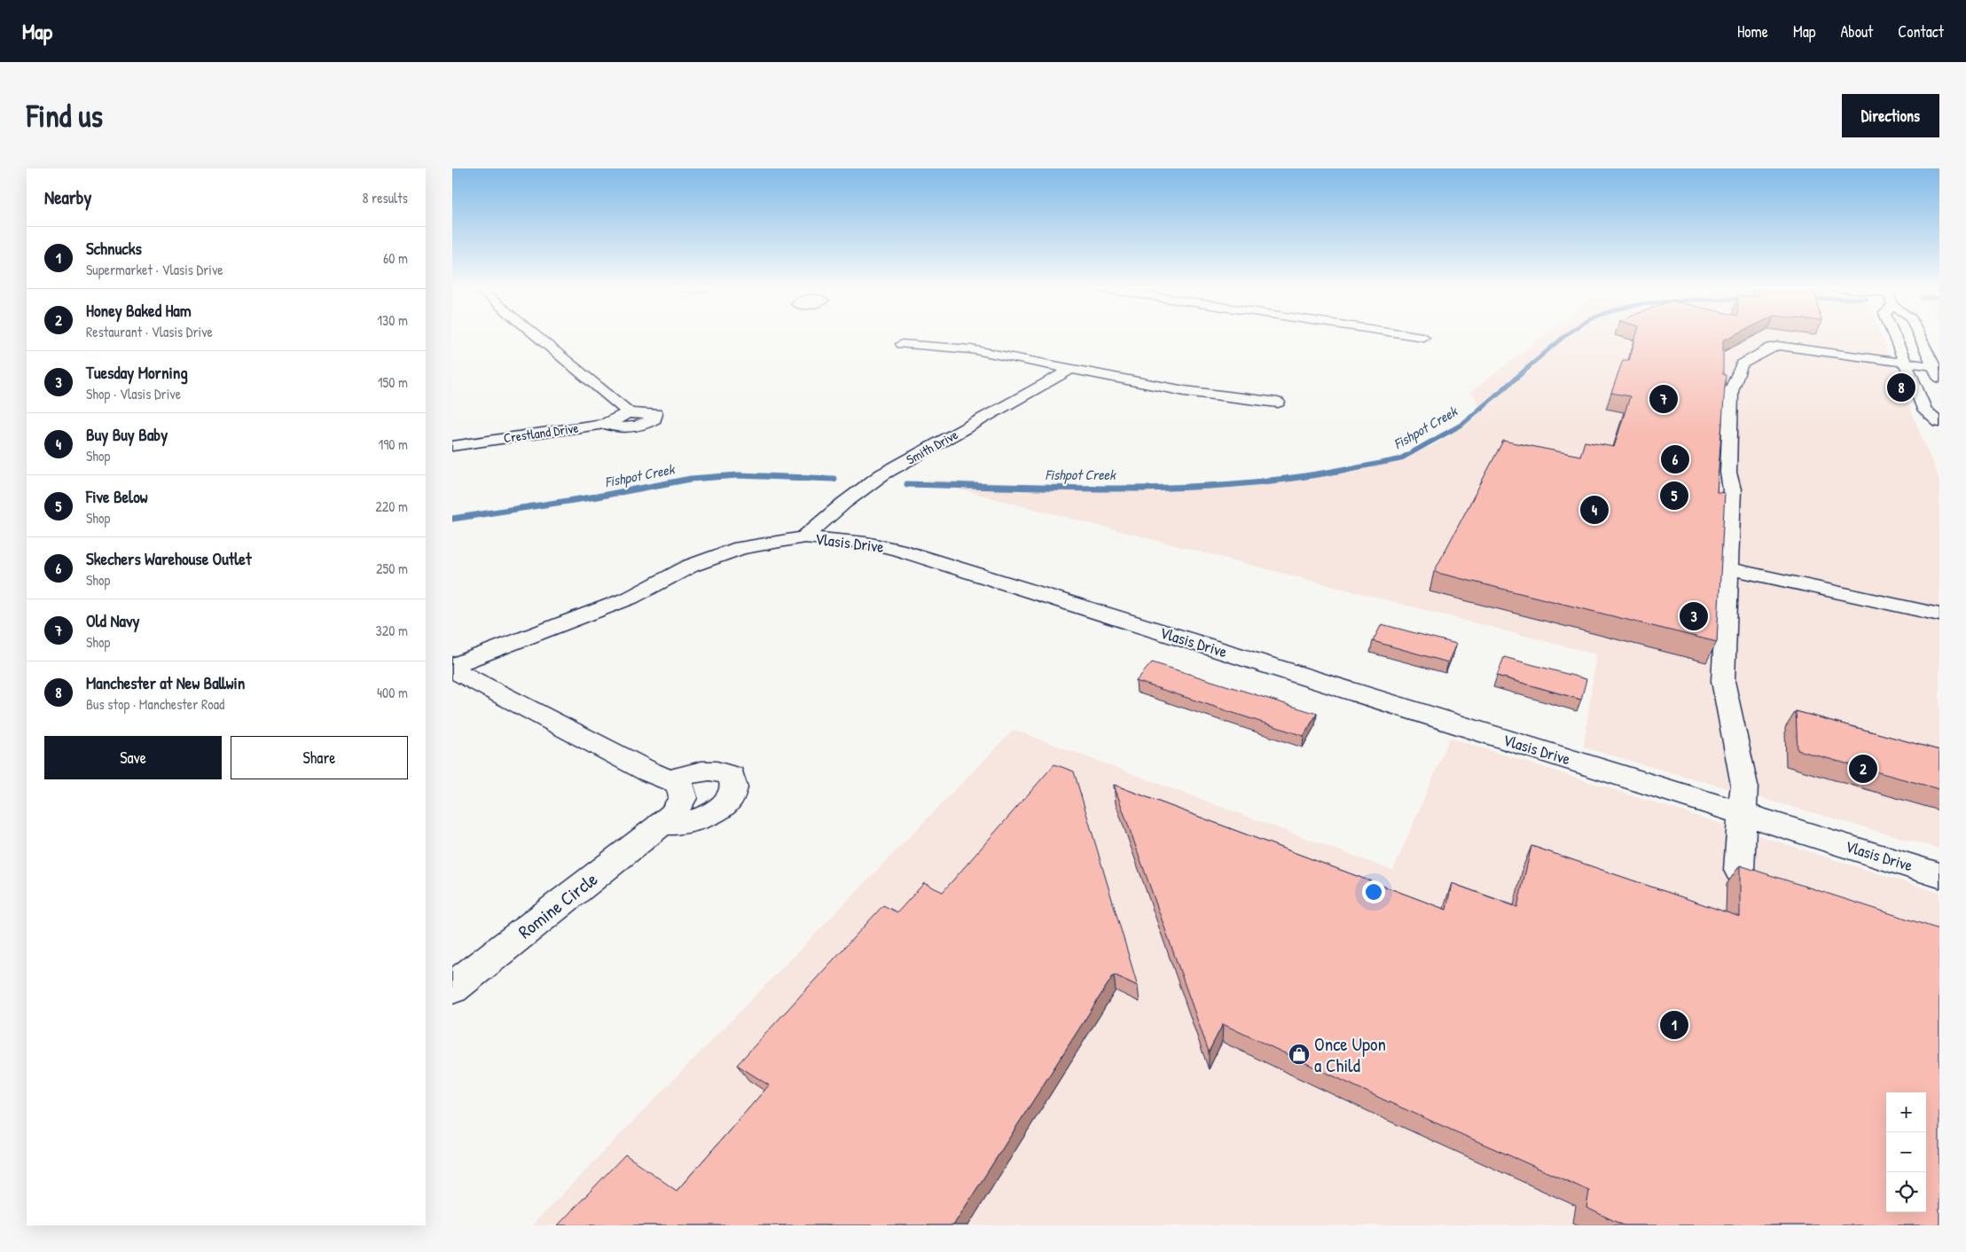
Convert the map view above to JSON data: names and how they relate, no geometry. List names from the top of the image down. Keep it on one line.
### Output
{"streets":{"main road":["Crestland Drive","Smith Drive","Vlasis Drive","Romine Circle"]},"crossings":[["Smith Drive","Vlasis Drive"]],"water":["Fishpot Creek"],"places":{"shop":["Once Upon a Child"]},"page":{"header":"Map","nav":["Home","Map","About","Contact"],"buttons":["Directions",["Save","Share"]],"title":"Find us","heading":["Nearby","8 results"],"list":[{"mark":"1","name":"Schnucks","note":"Supermarket · Vlasis Drive","value":"60 m"},{"mark":"2","name":"Honey Baked Ham","note":"Restaurant · Vlasis Drive","value":"130 m"},{"mark":"3","name":"Tuesday Morning","note":"Shop · Vlasis Drive","value":"150 m"},{"mark":"4","name":"Buy Buy Baby","note":"Shop","value":"190 m"},{"mark":"5","name":"Five Below","note":"Shop","value":"220 m"},{"mark":"6","name":"Skechers Warehouse Outlet","note":"Shop","value":"250 m"},{"mark":"7","name":"Old Navy","note":"Shop","value":"320 m"},{"mark":"8","name":"Manchester at New Ballwin","note":"Bus stop · Manchester Road","value":"400 m"}],"pins":["8","7","6","5","4","3","2","1"],"map_buttons":["+","−"]}}
